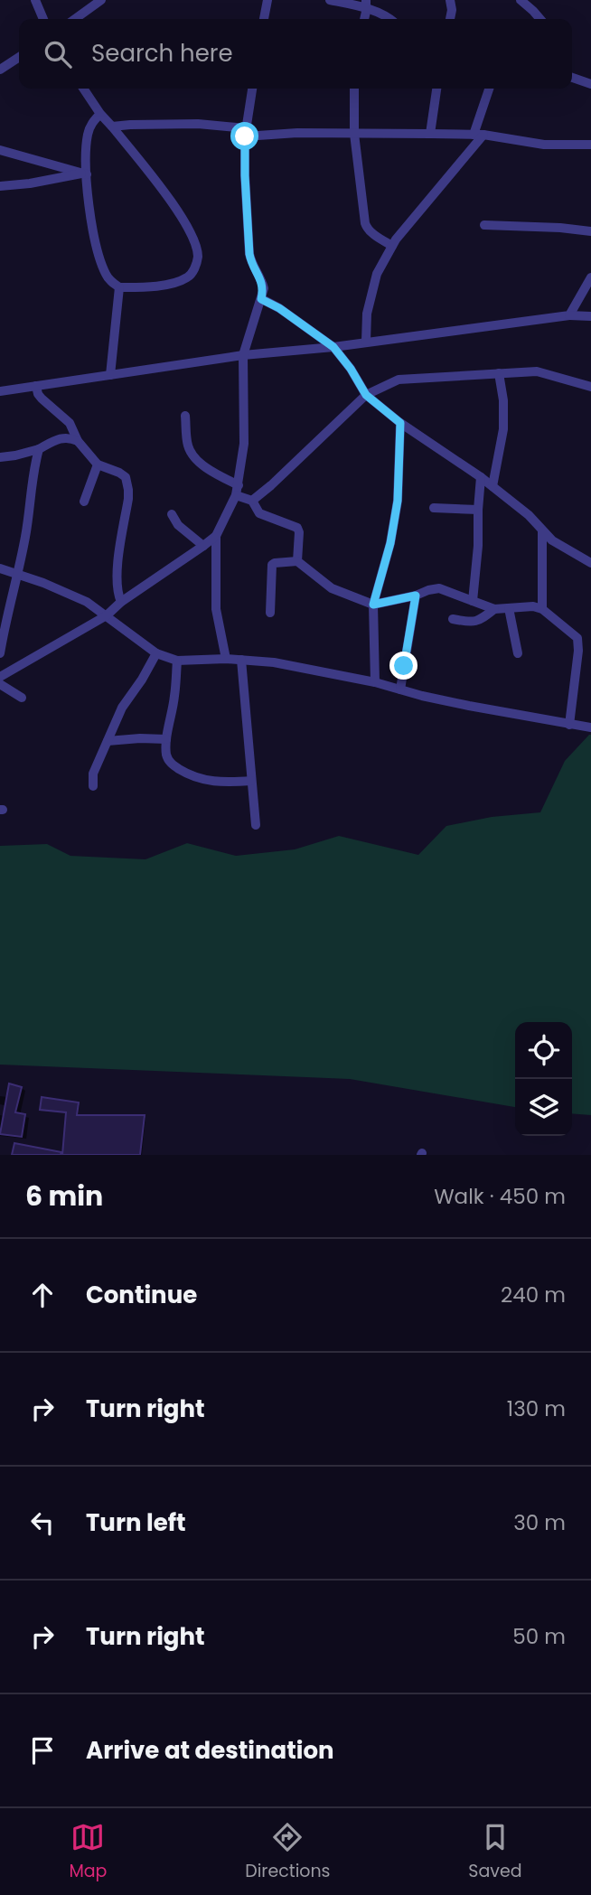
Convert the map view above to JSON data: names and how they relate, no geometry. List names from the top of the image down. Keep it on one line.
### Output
{"page":{"search":"Search here","heading":["6 min","Walk · 450 m"],"list":[["Continue","240 m"],["Turn right","130 m"],["Turn left","30 m"],["Turn right","50 m"],"Arrive at destination"],"nav":["Map","Directions","Saved"]}}
